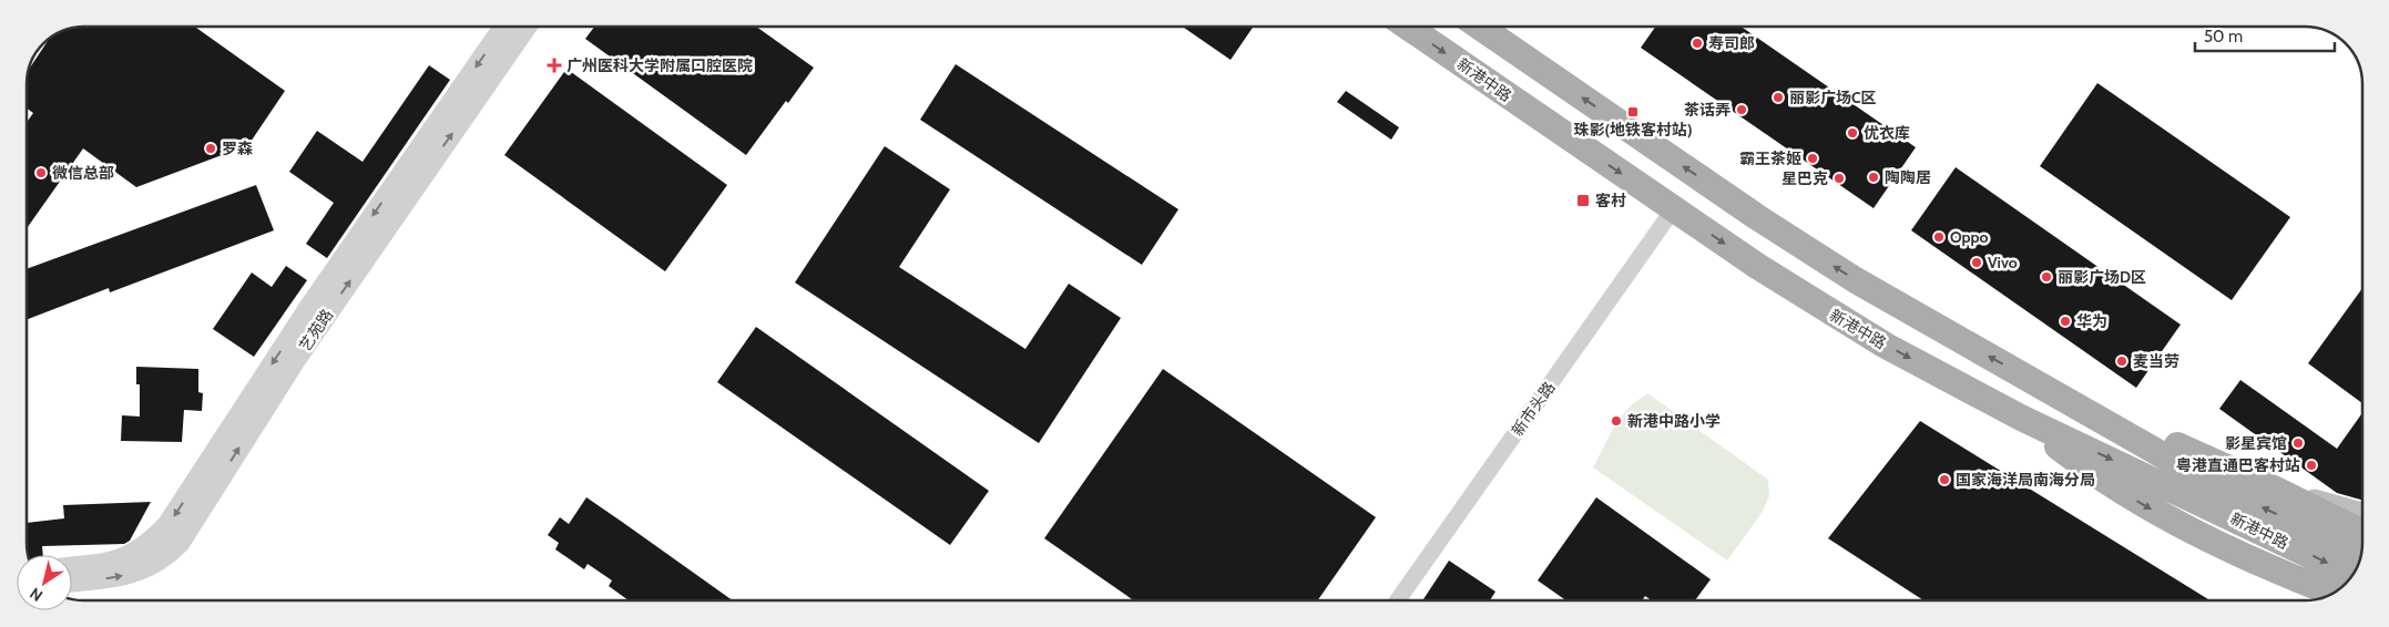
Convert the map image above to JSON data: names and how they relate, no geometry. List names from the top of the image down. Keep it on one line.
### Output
{"streets":{"main road":["新港中路"],"street":["艺苑路","新市头路"]},"crossings":[["新港中路","新市头路"]],"places":{"other":["寿司郎","丽影广场C区","茶话弄","优衣库","罗森","霸王茶姬","微信总部","陶陶居","星巴克","Oppo","Vivo","丽影广场D区","华为","麦当劳","新港中路小学","影星宾馆","粤港直通巴客村站","国家海洋局南海分局"],"health":["广州医科大学附属口腔医院"],"transit":["珠影(地铁客村站)","客村"]},"scale_bar":"50 m","north":"bottom left"}
